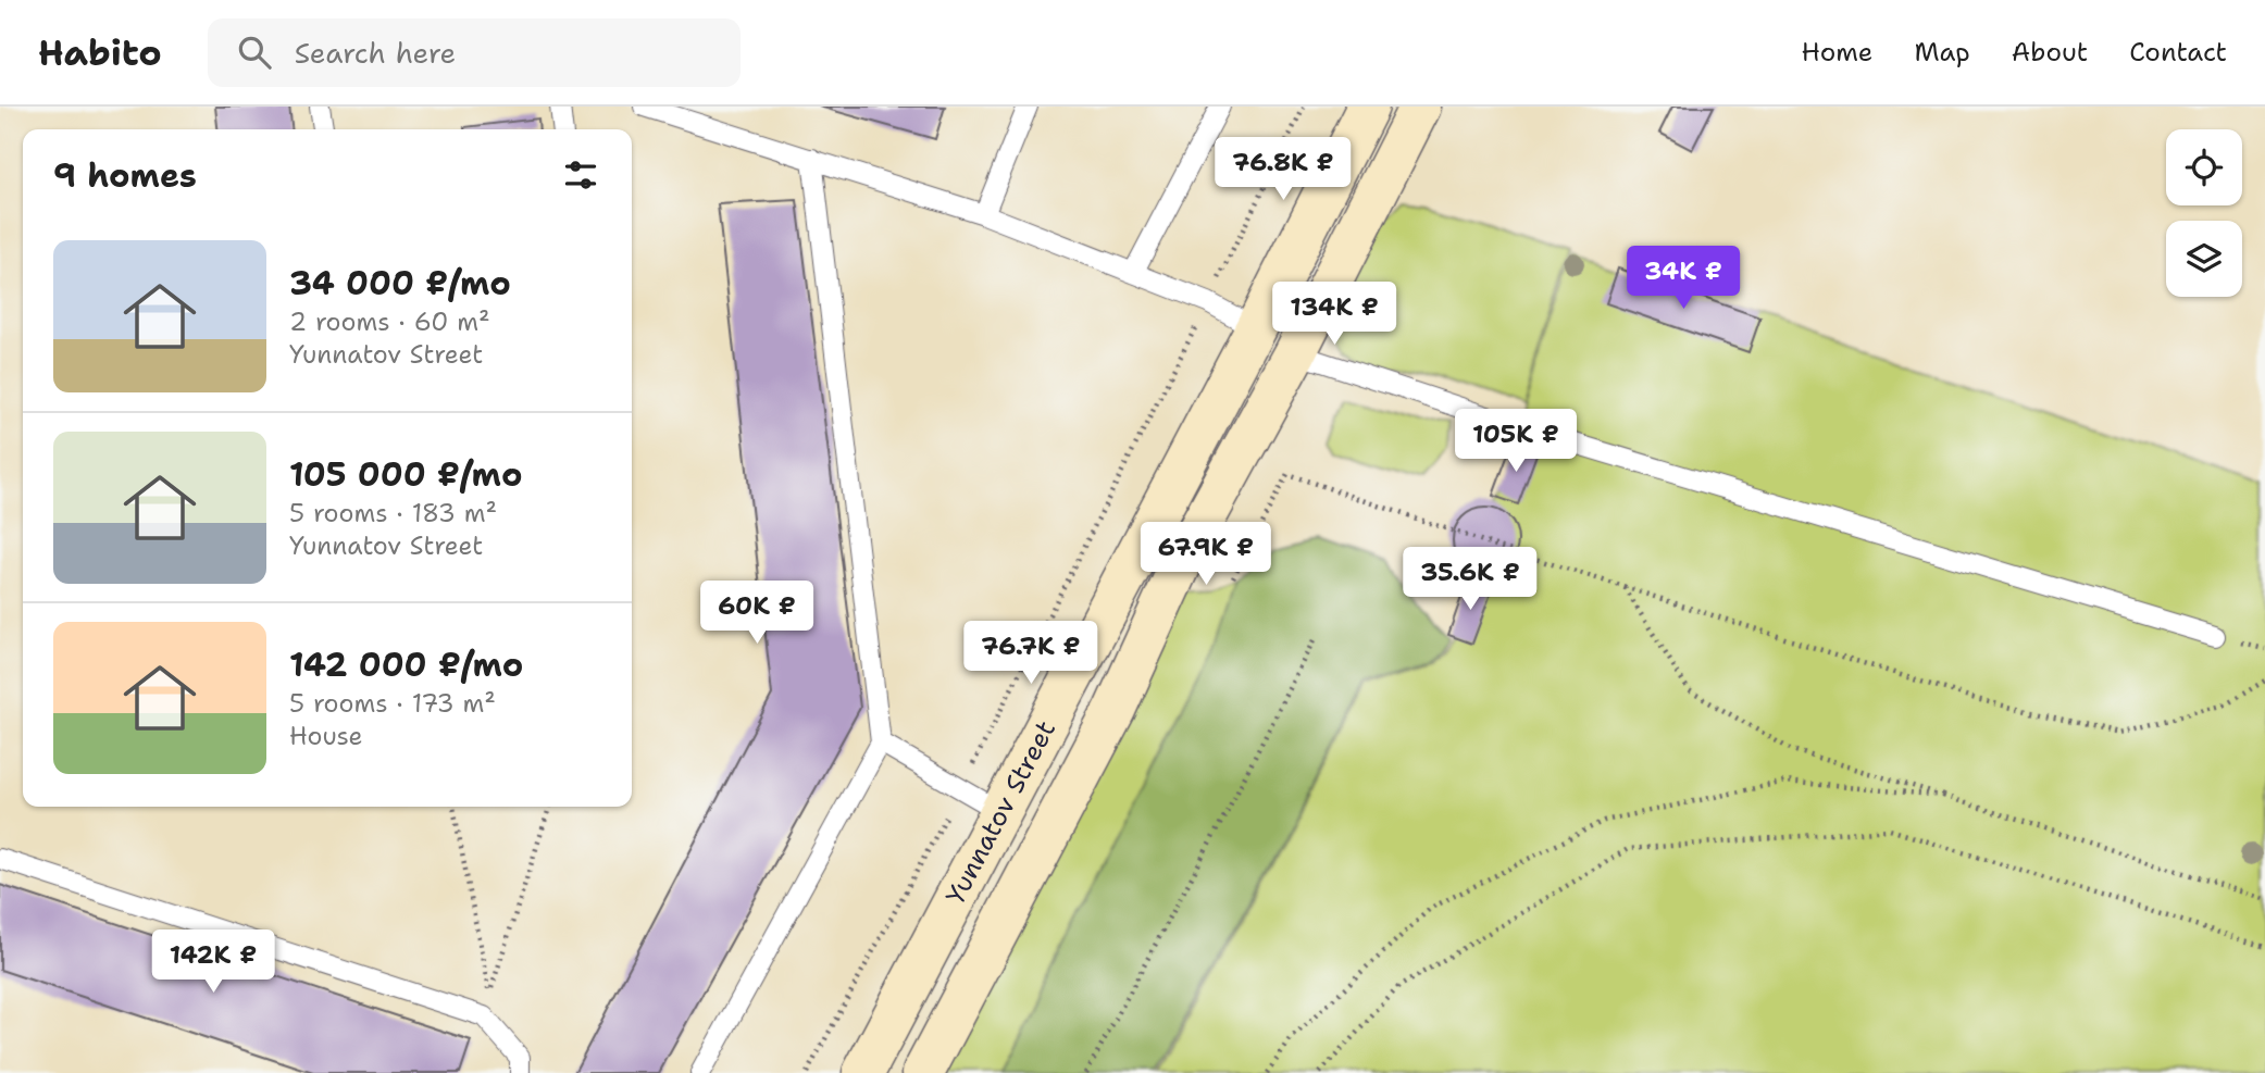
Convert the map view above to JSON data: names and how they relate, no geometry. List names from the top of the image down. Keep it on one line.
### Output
{"streets":{"main road":["Yunnatov Street"]},"page":{"header":"Habito","search":"Search here","nav":["Home","Map","About","Contact"],"heading":"9 homes","price":["76.8K ₽","34K ₽","134K ₽","105K ₽","67.9K ₽","35.6K ₽","60K ₽","76.7K ₽","142K ₽"],"list":[{"name":"34 000 ₽/mo","note":"2 rooms · 60 m² · Yunnatov Street"},{"name":"105 000 ₽/mo","note":"5 rooms · 183 m² · Yunnatov Street"},{"name":"142 000 ₽/mo","note":"5 rooms · 173 m² · House"}]}}
